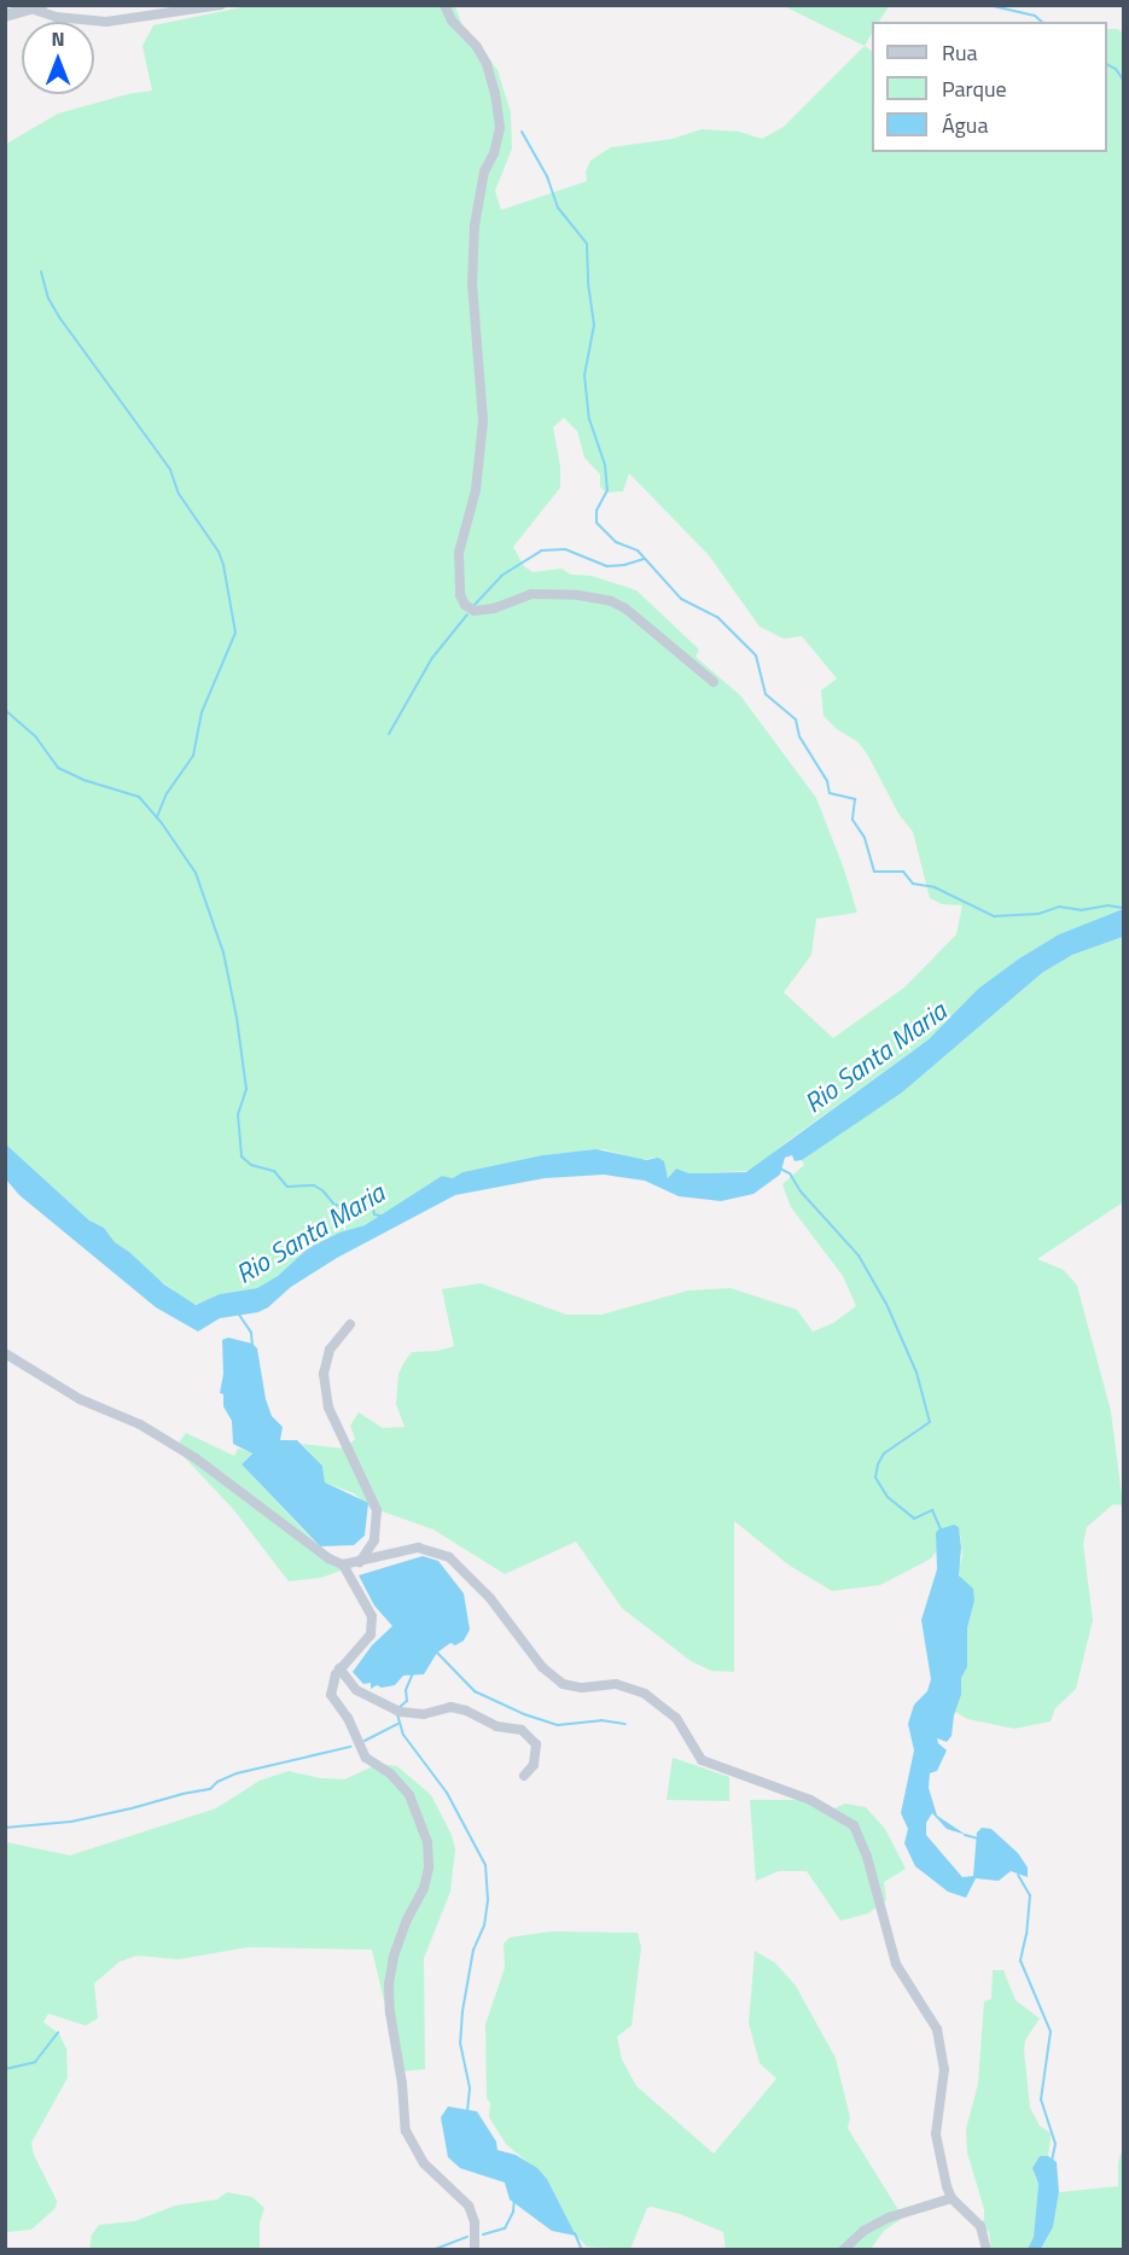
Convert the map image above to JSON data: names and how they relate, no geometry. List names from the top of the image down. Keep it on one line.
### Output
{"water":["Rio Santa Maria"],"legend":["Rua","Parque","Água"],"north":"top"}
